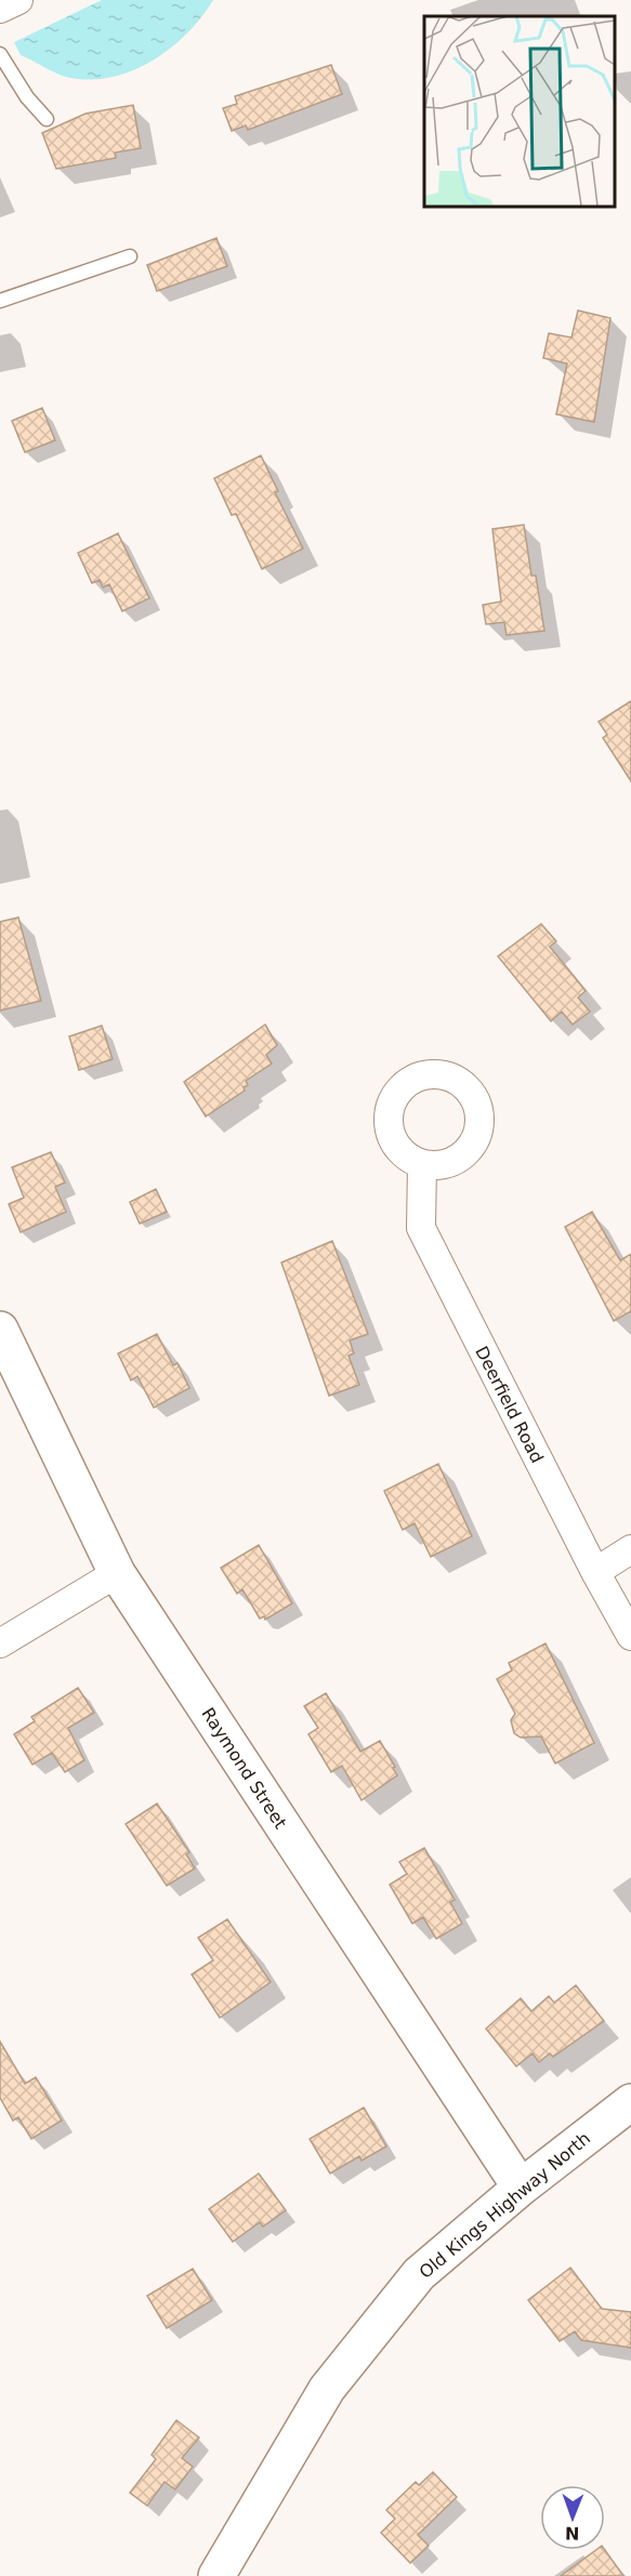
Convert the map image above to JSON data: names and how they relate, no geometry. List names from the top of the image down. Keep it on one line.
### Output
{"streets":{"street":["Deerfield Road","Raymond Street","Old Kings Highway North"]},"crossings":[["Raymond Street","Old Kings Highway North"]],"north":"bottom"}
